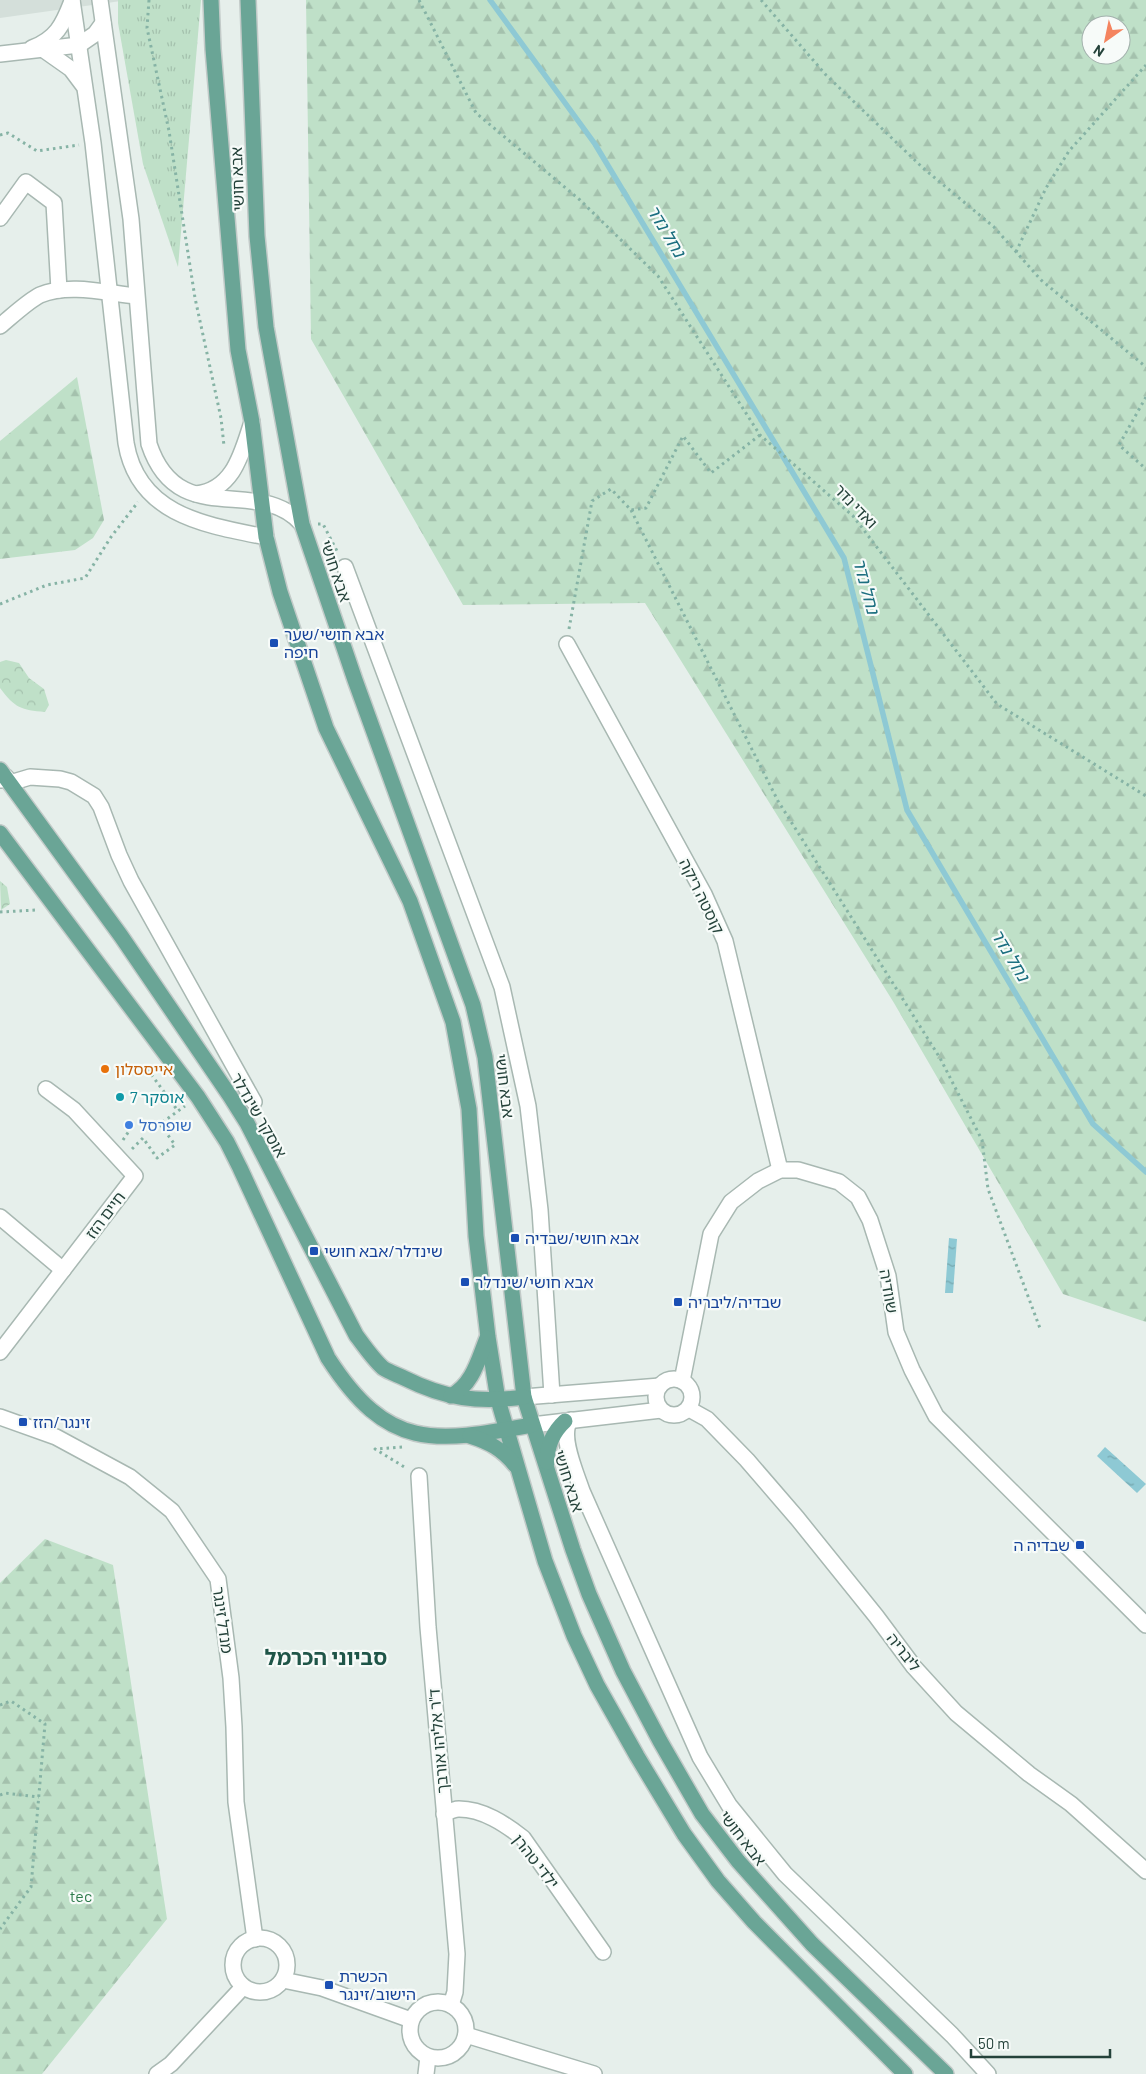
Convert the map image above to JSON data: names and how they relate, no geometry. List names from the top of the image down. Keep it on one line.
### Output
{"streets":{"main road":["אבא חושי","אוסקר שינדלר"],"street":["קוסטה ריקה","חיים הזז","שוודיה","מנדל זינגר","ליבריה","ד\"ר אליהו אורבך","ילדי טהרן"],"path":["ואדי נדר"]},"crossings":[["אבא חושי","אוסקר שינדלר"],["קוסטה ריקה","שוודיה"],["ד\"ר אליהו אורבך","ילדי טהרן"]],"districts":["סביוני הכרמל"],"water":["נחל נדר"],"parks":["tec"],"places":{"transit":["אבא חושי/שער חיפה","אבא חושי/שבדיה","שינדלר/אבא חושי","אבא חושי/שינדלר","שבדיה/ליבריה","זינגר/הזז","שבדיה ה","הכשרת הישוב/זינגר"],"other":["אייססלון","אוסקר 7","שופרסל"]},"scale_bar":"50 m","north":"bottom left"}
